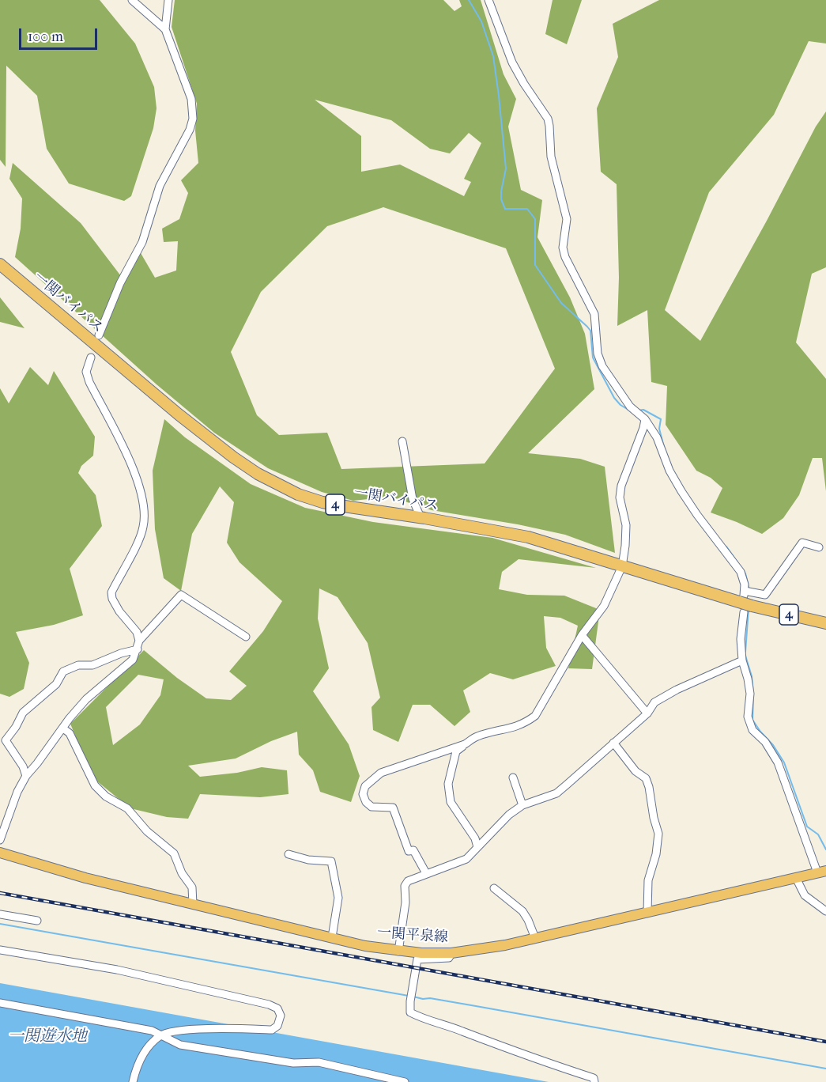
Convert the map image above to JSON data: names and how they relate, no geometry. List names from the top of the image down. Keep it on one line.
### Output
{"streets":{"highway":["一関バイパス","4"],"main road":["一関平泉線"]},"water":["一関遊水地"],"scale_bar":"100 m"}
